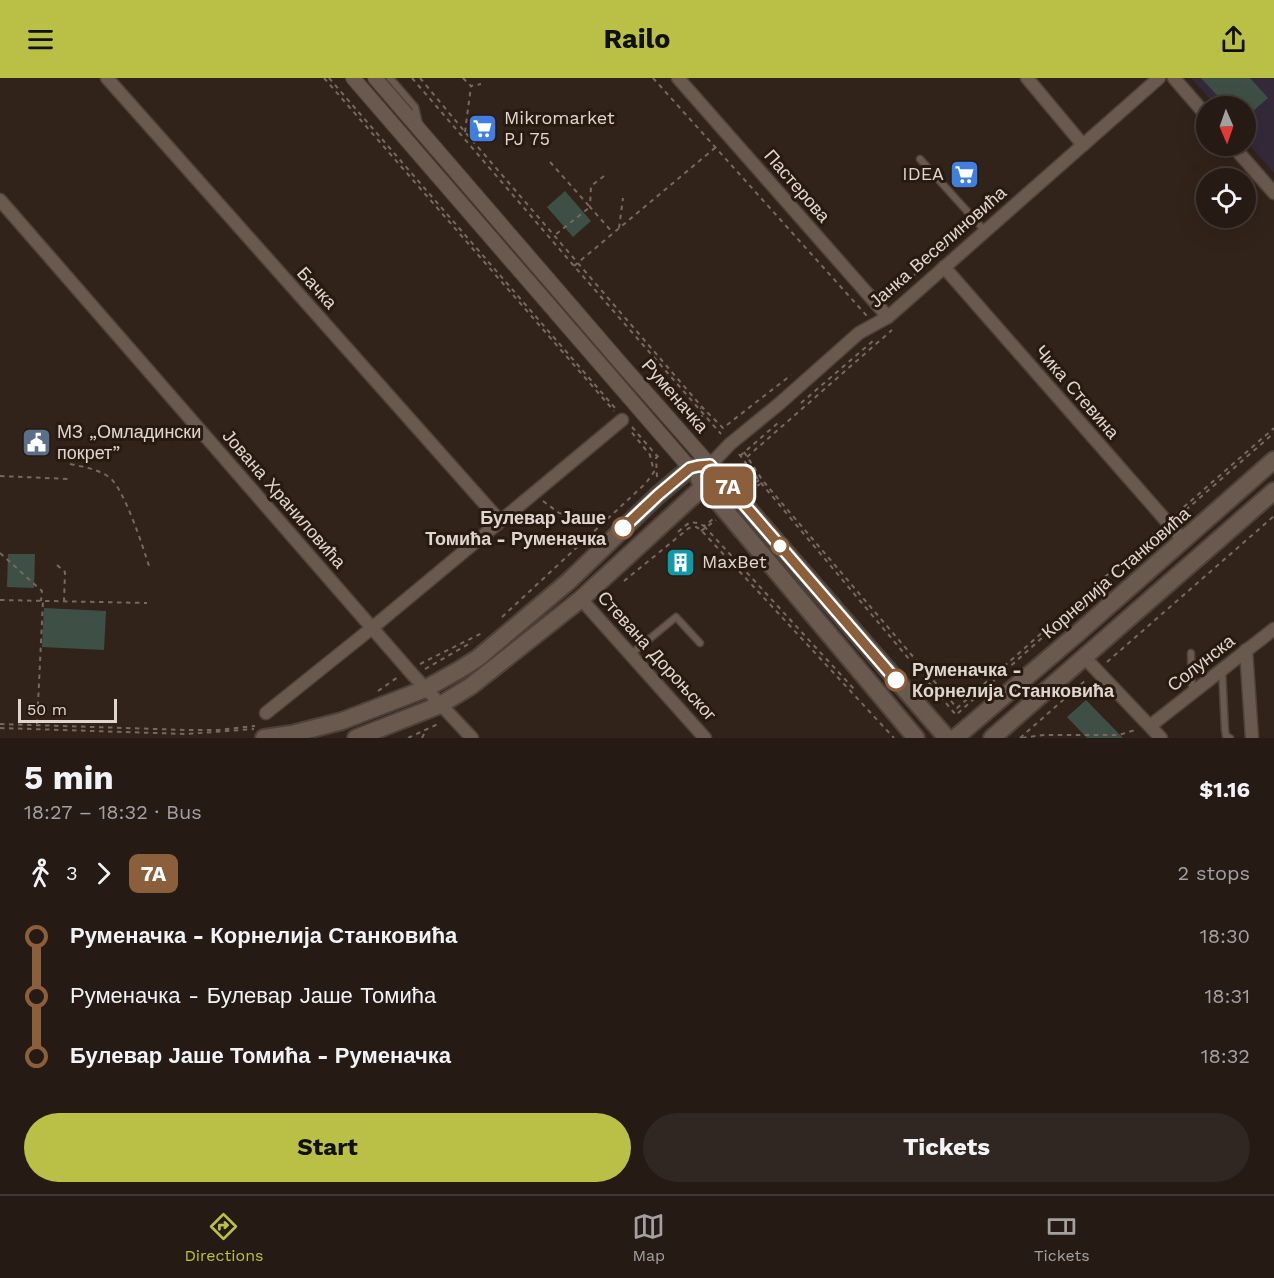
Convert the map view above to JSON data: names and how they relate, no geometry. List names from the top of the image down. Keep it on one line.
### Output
{"streets":{"main road":["Руменачка","Корнелија Станковића"],"street":["Пастерова","Јанка Веселиновића","Бачка","Чика Стевина","Јована Храниловића","Стевана Дороњског","Солунска"]},"crossings":[["Пастерова","Јанка Веселиновића"],["Јанка Веселиновића","Чика Стевина"],["Јанка Веселиновића","Руменачка"],["Чика Стевина","Корнелија Станковића"]],"places":{"supermarket":["Mikromarket PJ 75","IDEA"],"public building":["МЗ „Омладински покрет”"],"other":["Булевар Јаше Томића - Руменачка","Руменачка - Корнелија Станковића"],"building":["MaxBet"]},"lines":["bus line 7A"],"scale_bar":"50 m","north":"bottom","page":{"header":"Railo","on_map":"7A","scale":"50 m","heading":["5 min","18:27 – 18:32 · Bus","$1.16"],"legs":["3","7A","2 stops"],"list":[{"name":"Руменачка - Корнелија Станковића","value":"18:30"},{"name":"Руменачка - Булевар Јаше Томића","value":"18:31"},{"name":"Булевар Јаше Томића - Руменачка","value":"18:32"}],"buttons":["Start","Tickets"],"tabs":["Directions","Map","Tickets"]}}
